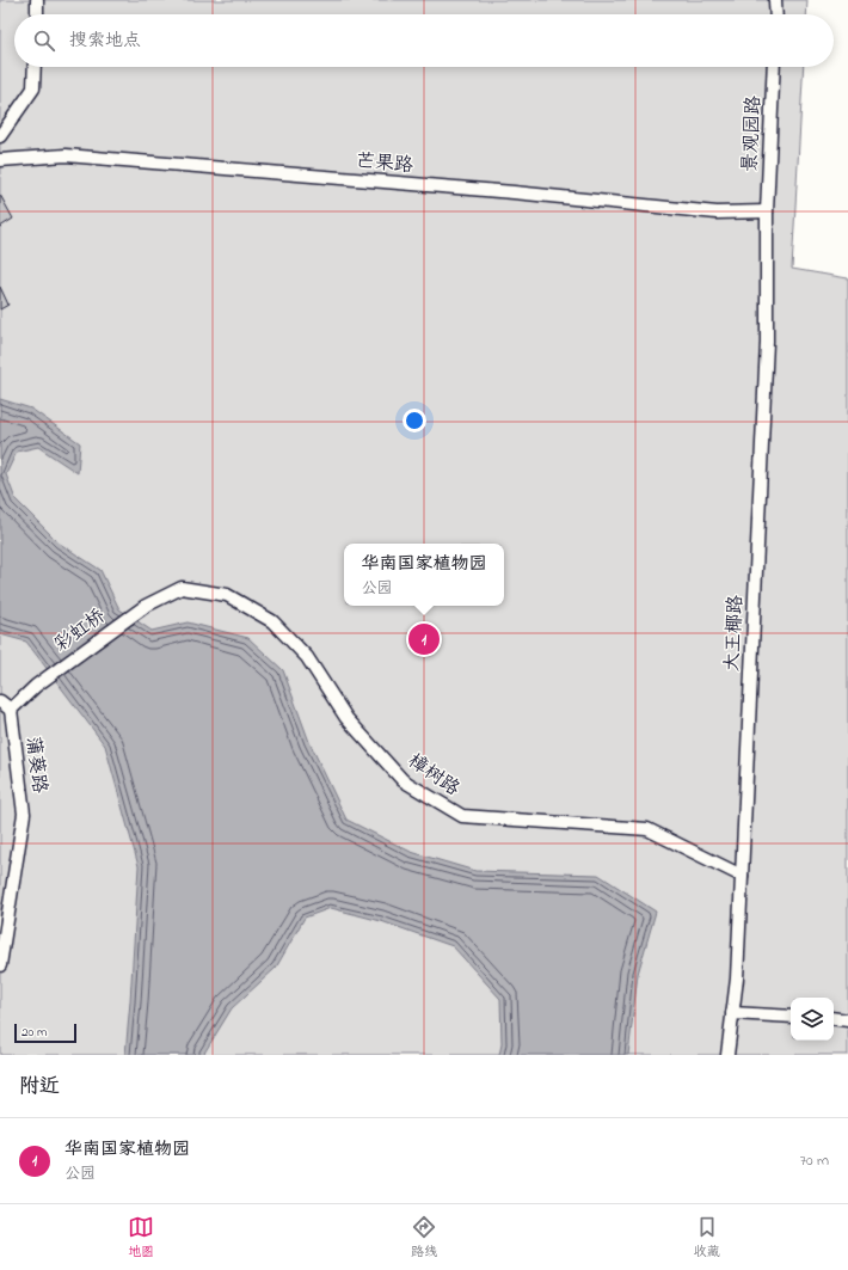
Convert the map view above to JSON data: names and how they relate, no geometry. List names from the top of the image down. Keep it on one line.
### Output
{"streets":{"lane":["景观园路","芒果路","彩虹桥","大王椰路","蒲葵路","樟树路"]},"crossings":[["景观园路","芒果路"],["景观园路","大王椰路"],["芒果路","大王椰路"],["彩虹桥","蒲葵路"],["彩虹桥","樟树路"],["大王椰路","樟树路"]],"scale_bar":"20 m","page":{"search":"搜索地点","popup":["华南国家植物园","公园"],"pins":"1","scale":"20 m","heading":"附近","list":[{"mark":"1","name":"华南国家植物园","note":"公园","value":"70 m"}],"nav":["地图","路线","收藏"]}}
